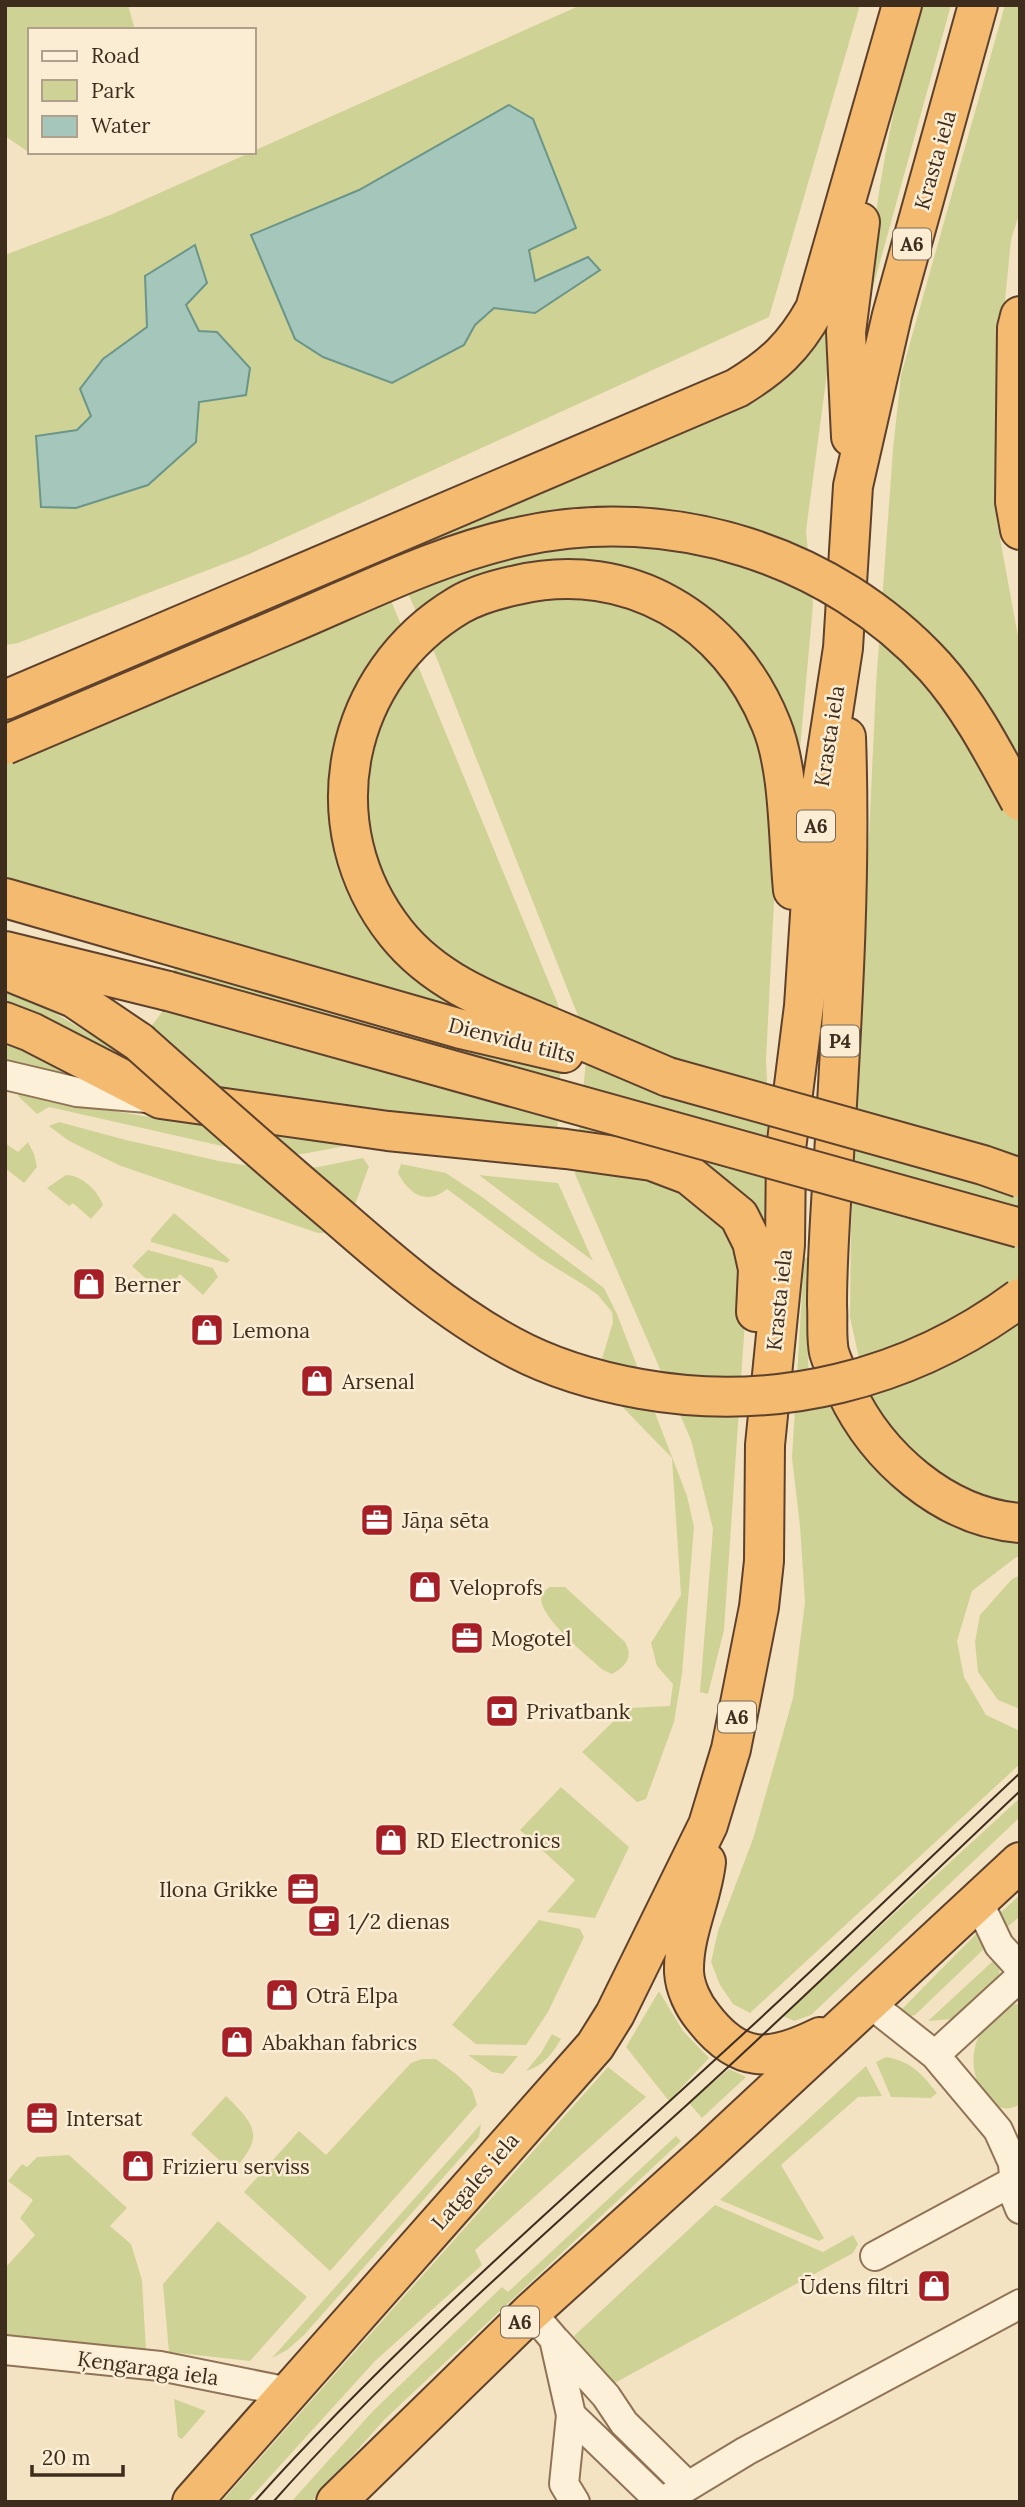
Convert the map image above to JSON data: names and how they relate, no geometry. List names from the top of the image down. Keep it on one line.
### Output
{"streets":{"highway":["Krasta iela","A6","Dienvidu tilts","P4","Latgales iela"],"street":["Ķengaraga iela"]},"crossings":[["Krasta iela","P4"],["Krasta iela","Latgales iela"],["Latgales iela","Ķengaraga iela"]],"places":{"shop":["Berner","Lemona","Arsenal","Veloprofs","RD Electronics","Otrā Elpa","Abakhan fabrics","Frizieru serviss","Ūdens filtri"],"office":["Jāņa sēta","Mogotel","Ilona Grikke","Intersat"],"bank":["Privatbank"],"cafe":["1/2 dienas"]},"legend":["Road","Park","Water"],"scale_bar":"20 m"}
